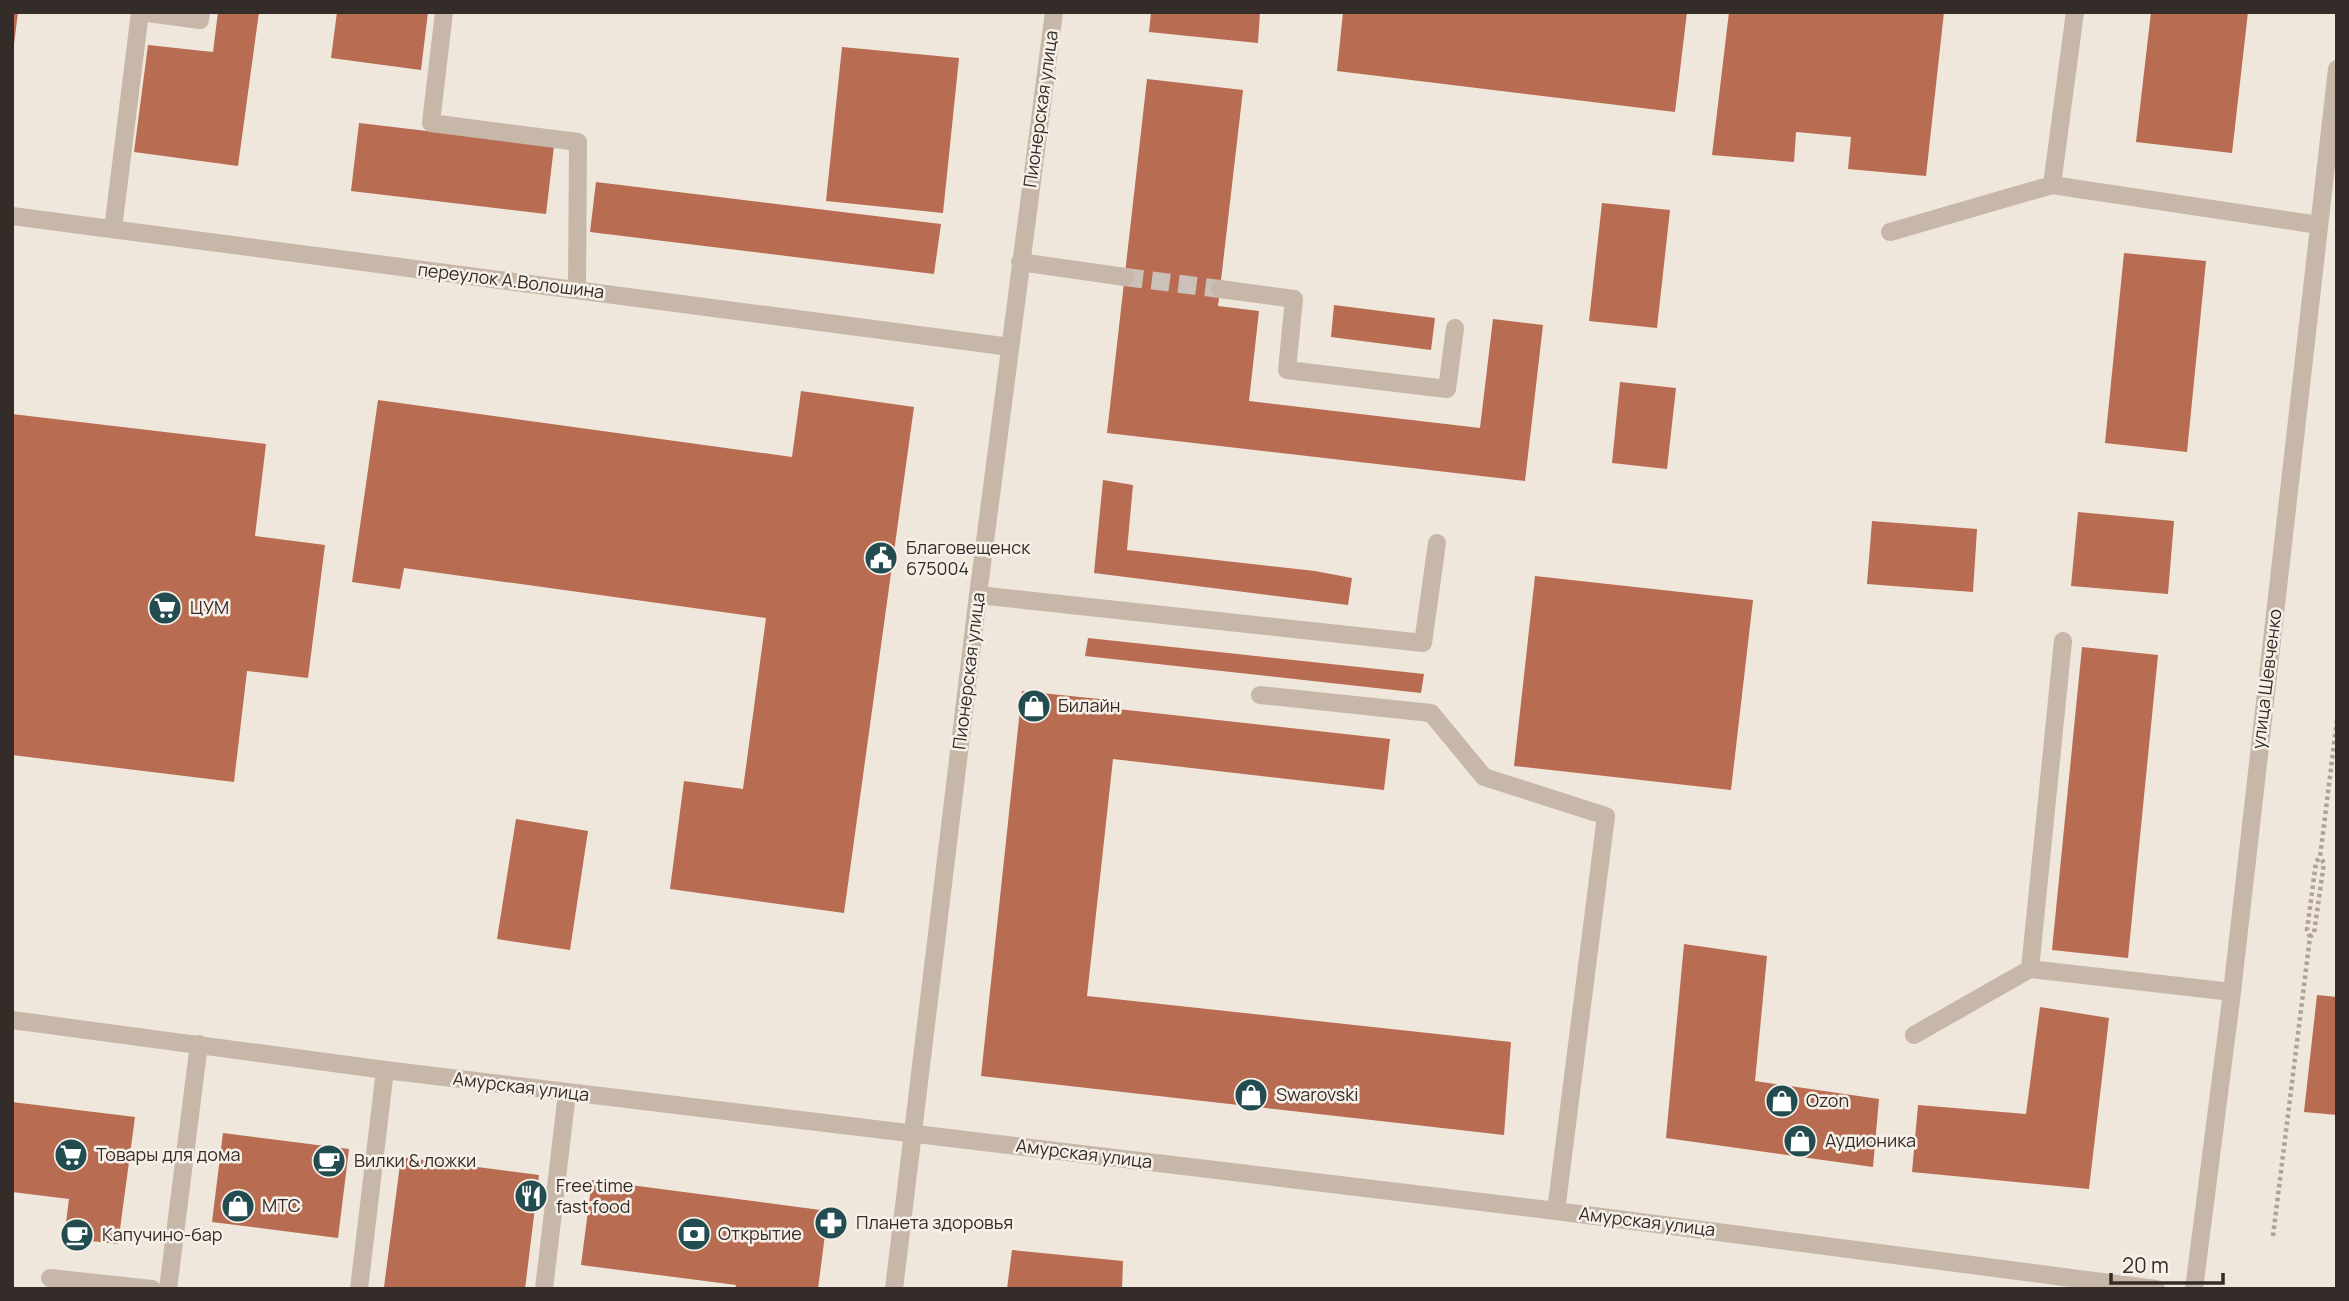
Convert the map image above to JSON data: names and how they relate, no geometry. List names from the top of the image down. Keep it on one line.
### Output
{"streets":{"street":["Пионерская улица","переулок А.Волошина","улица Шевченко","Амурская улица"]},"crossings":[["Пионерская улица","переулок А.Волошина"],["Пионерская улица","Амурская улица"]],"places":{"public building":["Благовещенск 675004"],"supermarket":["ЦУМ","Товары для дома"],"shop":["Билайн","Swarovski","Ozon","Аудионика","МТС"],"cafe":["Вилки & ложки","Капучино-бар"],"restaurant":["Free time fast food"],"pharmacy":["Планета здоровья"],"bank":["Открытие"]},"scale_bar":"20 m"}
